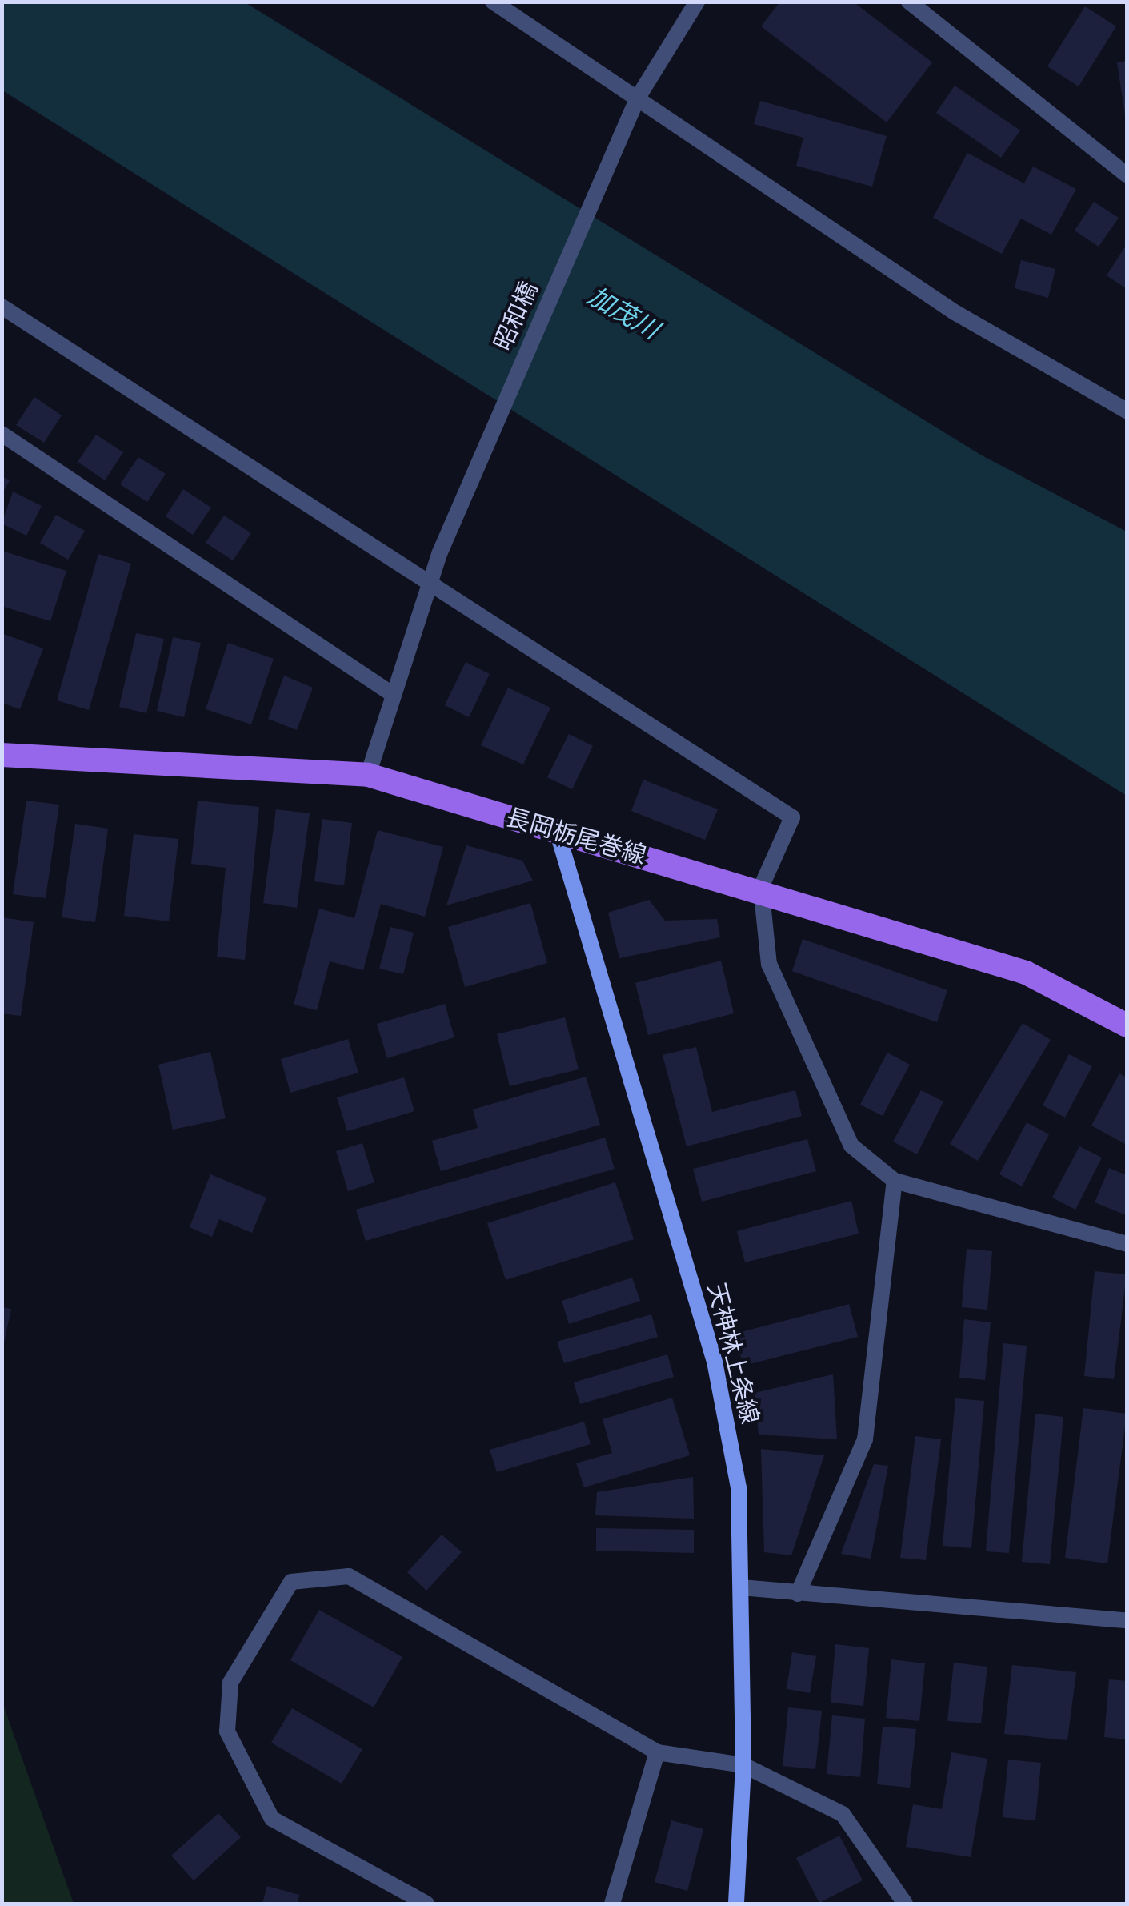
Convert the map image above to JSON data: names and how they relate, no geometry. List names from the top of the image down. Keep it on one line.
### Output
{"streets":{"main road":["長岡栃尾巻線","天神林上条線"],"street":["昭和橋"]},"crossings":[["昭和橋","長岡栃尾巻線"],["長岡栃尾巻線","天神林上条線"]],"water":["加茂川"]}
